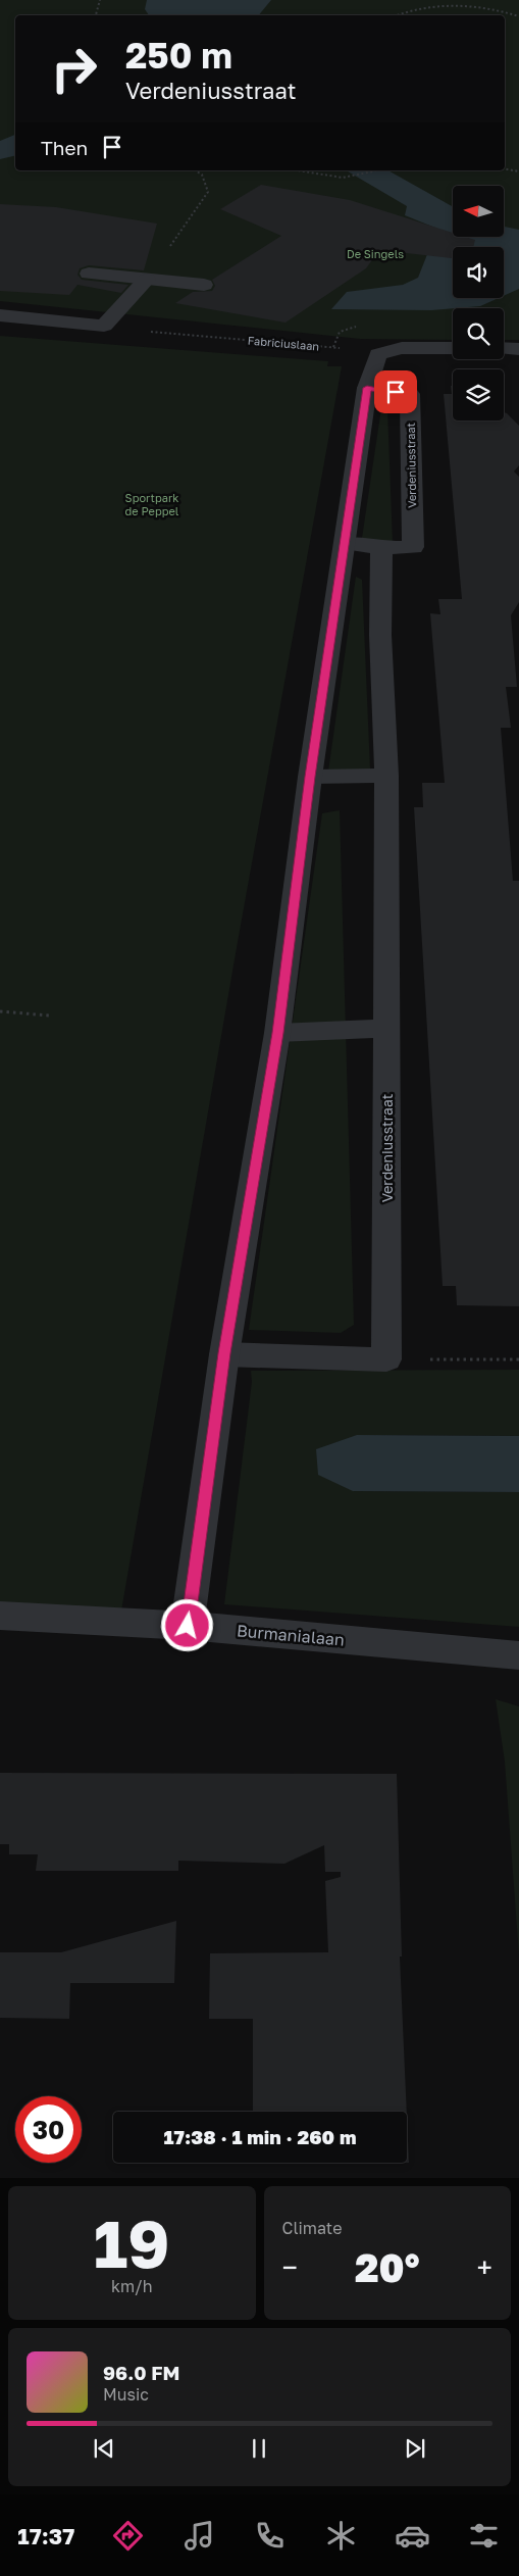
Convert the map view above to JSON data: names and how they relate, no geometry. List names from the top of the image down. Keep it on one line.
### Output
{"streets":{"street":["Verdeniusstraat","Burmanialaan"],"path":["Fabriciuslaan"]},"parks":["De Singels","Sportpark de Peppel"],"north":"left","page":{"turn":["250 m","Verdeniusstraat"],"then":"Then","limit":"30","trip":"17:38 · 1 min · 260 m","tile":[["19","km/h"],"Climate"],"heat":["−","20°","+"],"song":["96.0 FM","Music"],"tabs":"17:37"}}
